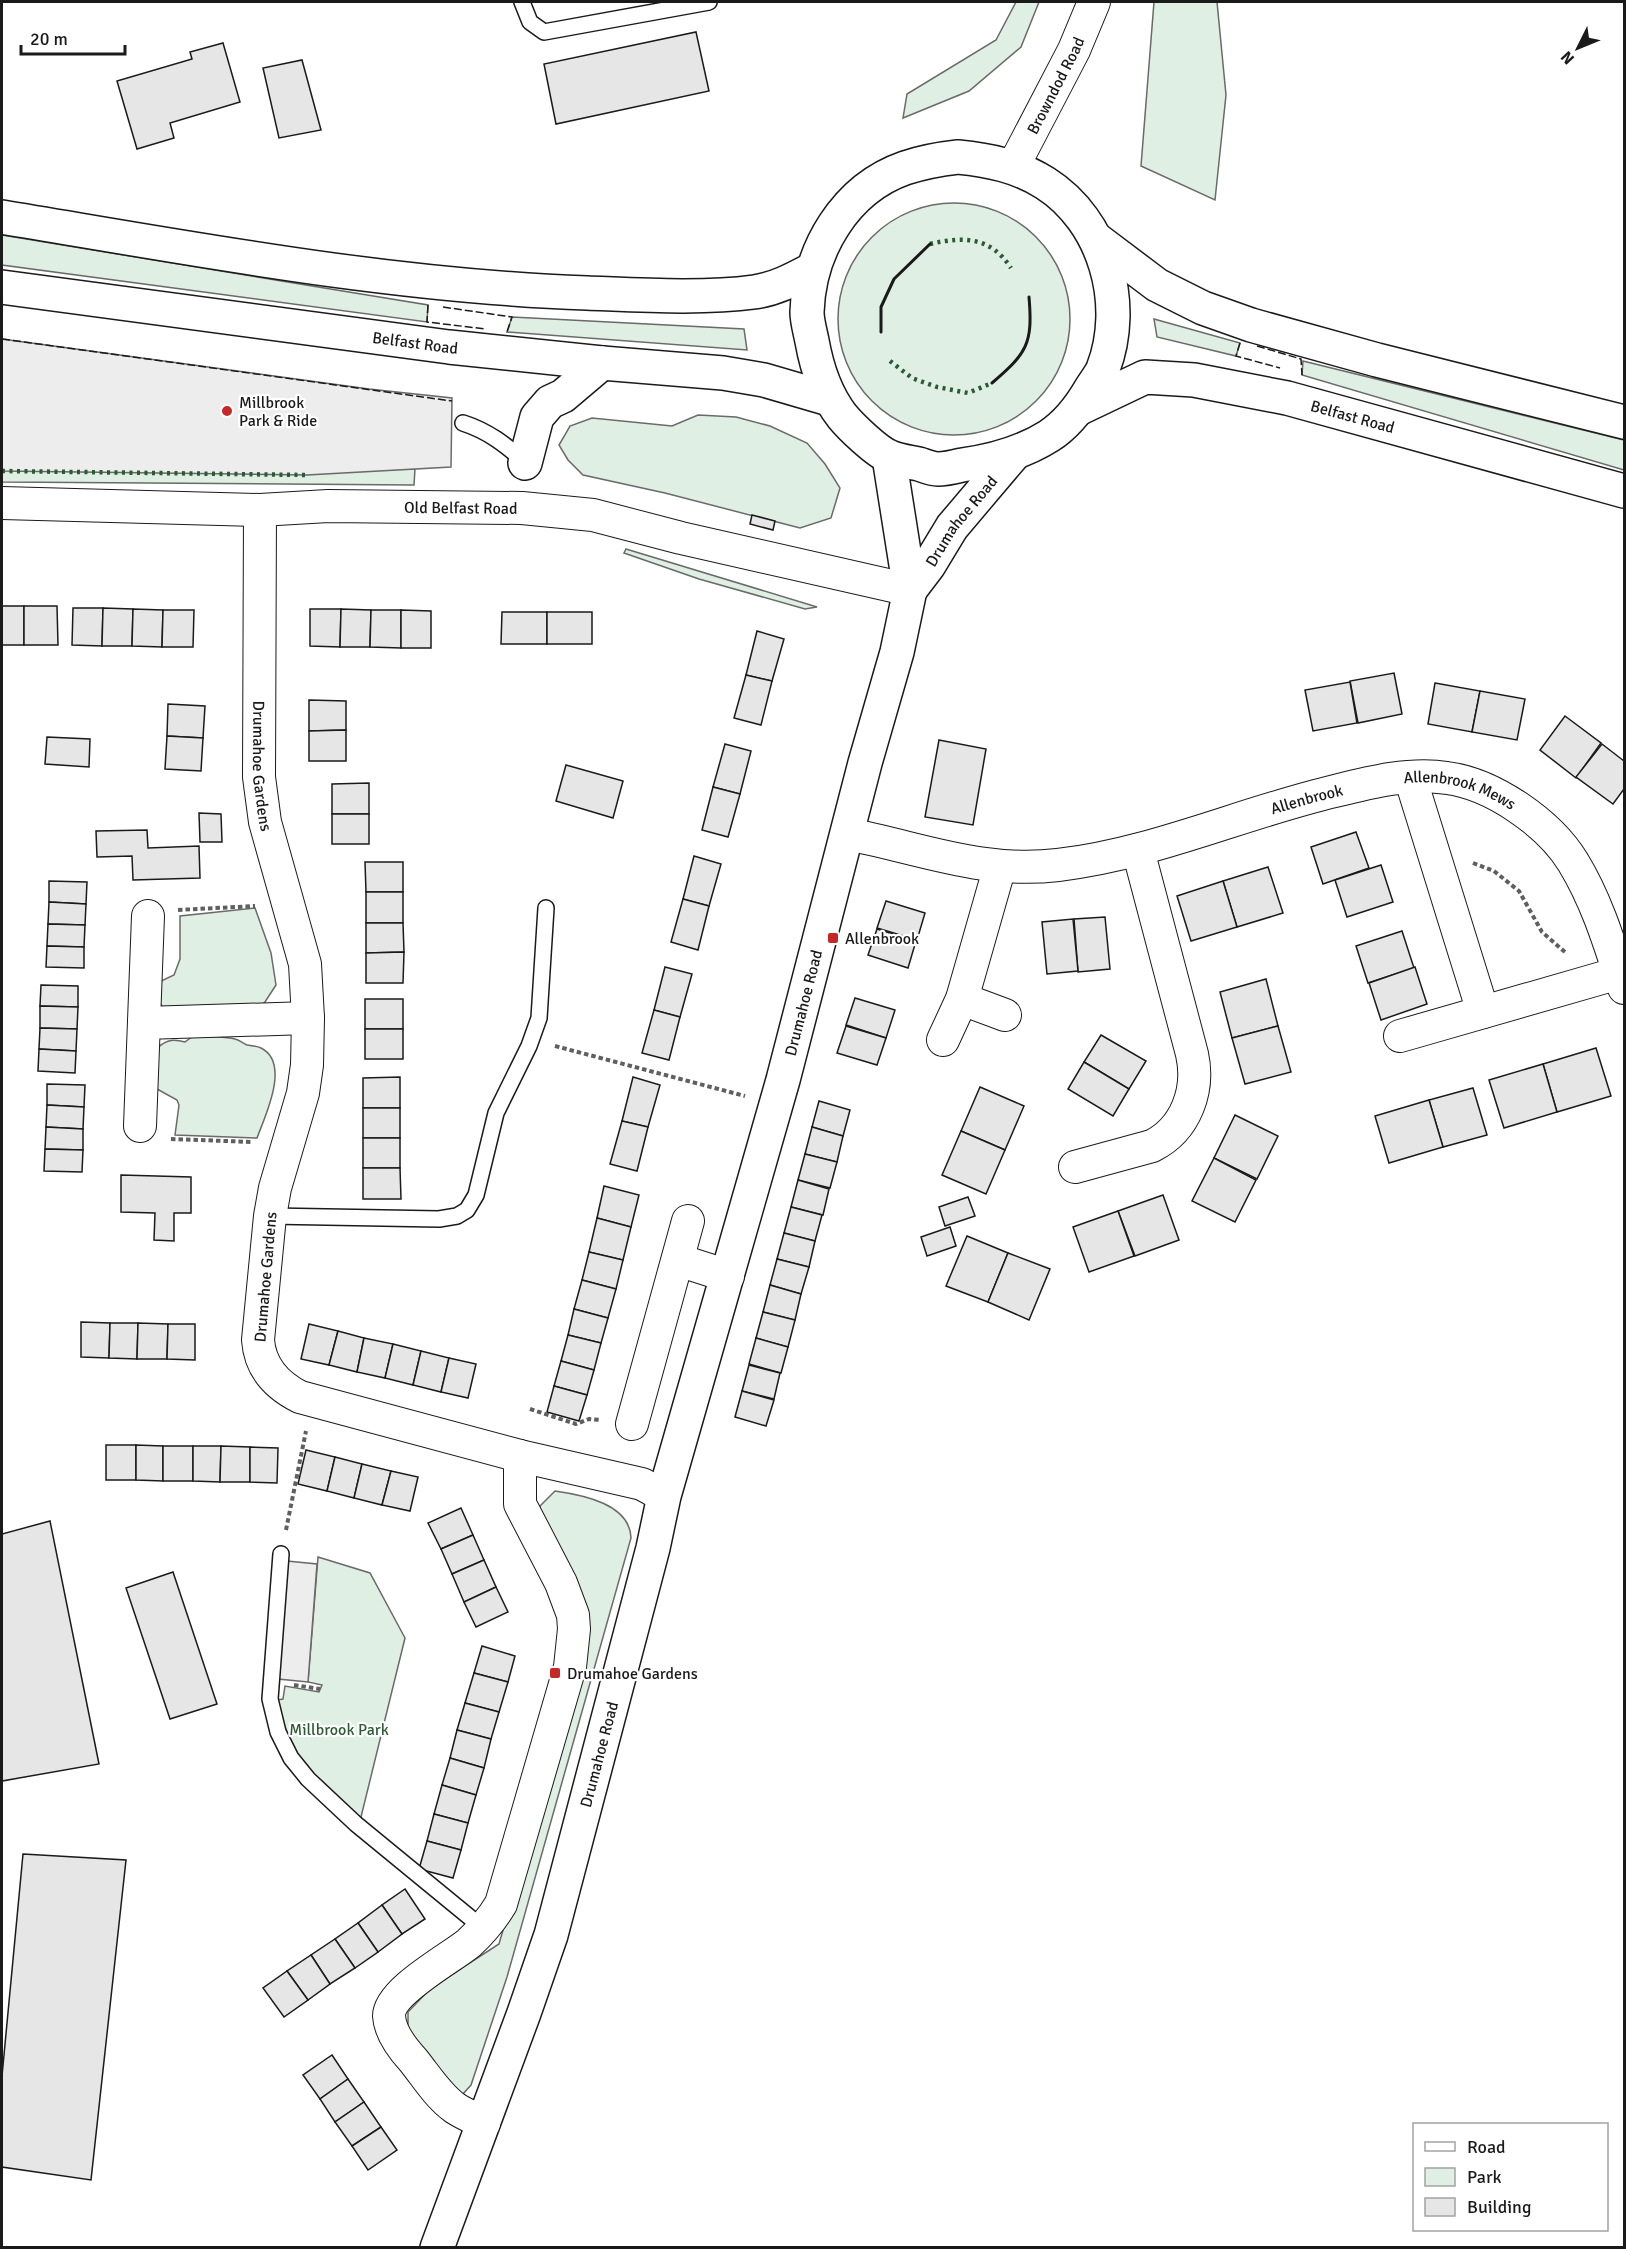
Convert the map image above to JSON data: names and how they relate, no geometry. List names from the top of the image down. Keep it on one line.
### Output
{"streets":{"main road":["Belfast Road","Drumahoe Road"],"street":["Browndod Road","Old Belfast Road","Drumahoe Gardens","Allenbrook","Allenbrook Mews"]},"crossings":[["Old Belfast Road","Drumahoe Road"],["Old Belfast Road","Drumahoe Gardens"],["Drumahoe Road","Drumahoe Gardens"],["Drumahoe Road","Allenbrook"],["Allenbrook","Allenbrook Mews"]],"parks":["Millbrook Park"],"places":{"other":["Millbrook Park & Ride"],"transit":["Allenbrook","Drumahoe Gardens"]},"legend":["Road","Park","Building"],"scale_bar":"20 m","north":"bottom left"}
